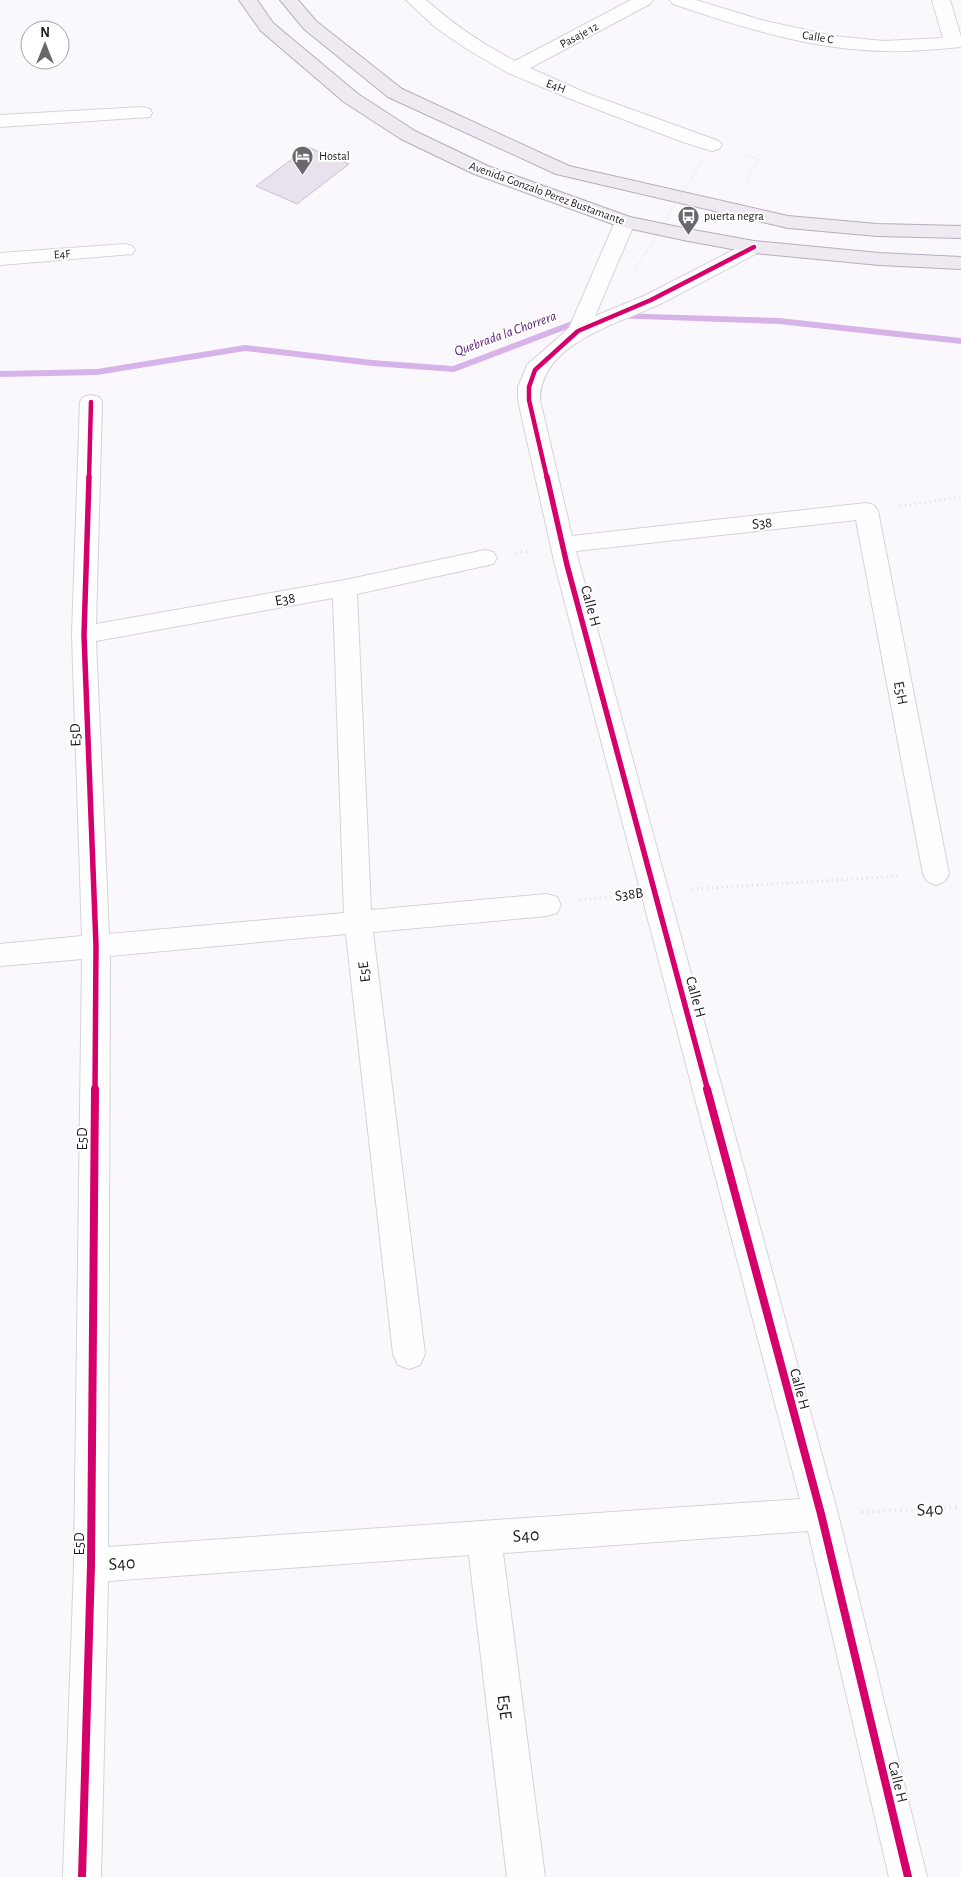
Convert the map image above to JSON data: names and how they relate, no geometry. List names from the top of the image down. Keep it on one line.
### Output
{"streets":{"main road":["Avenida Gonzalo Perez Bustamante"],"street":["Pasaje 12","Calle C","E4H","E4F","S38","E38","Calle H","E5H","E5D","E5E","S40"],"cycle path":["S38B"]},"crossings":[["Pasaje 12","E4H"],["Avenida Gonzalo Perez Bustamante","Calle H"],["S38","Calle H"],["S38","E5H"],["E38","E5D"],["E38","E5E"],["Calle H","S38B"],["Calle H","S40"],["E5H","S38B"],["E5D","S40"],["E5E","S40"]],"water":["Quebrada la Chorrera"],"places":{"hotel":["Hostal"],"bus stop":["puerta negra"]},"north":"top"}
